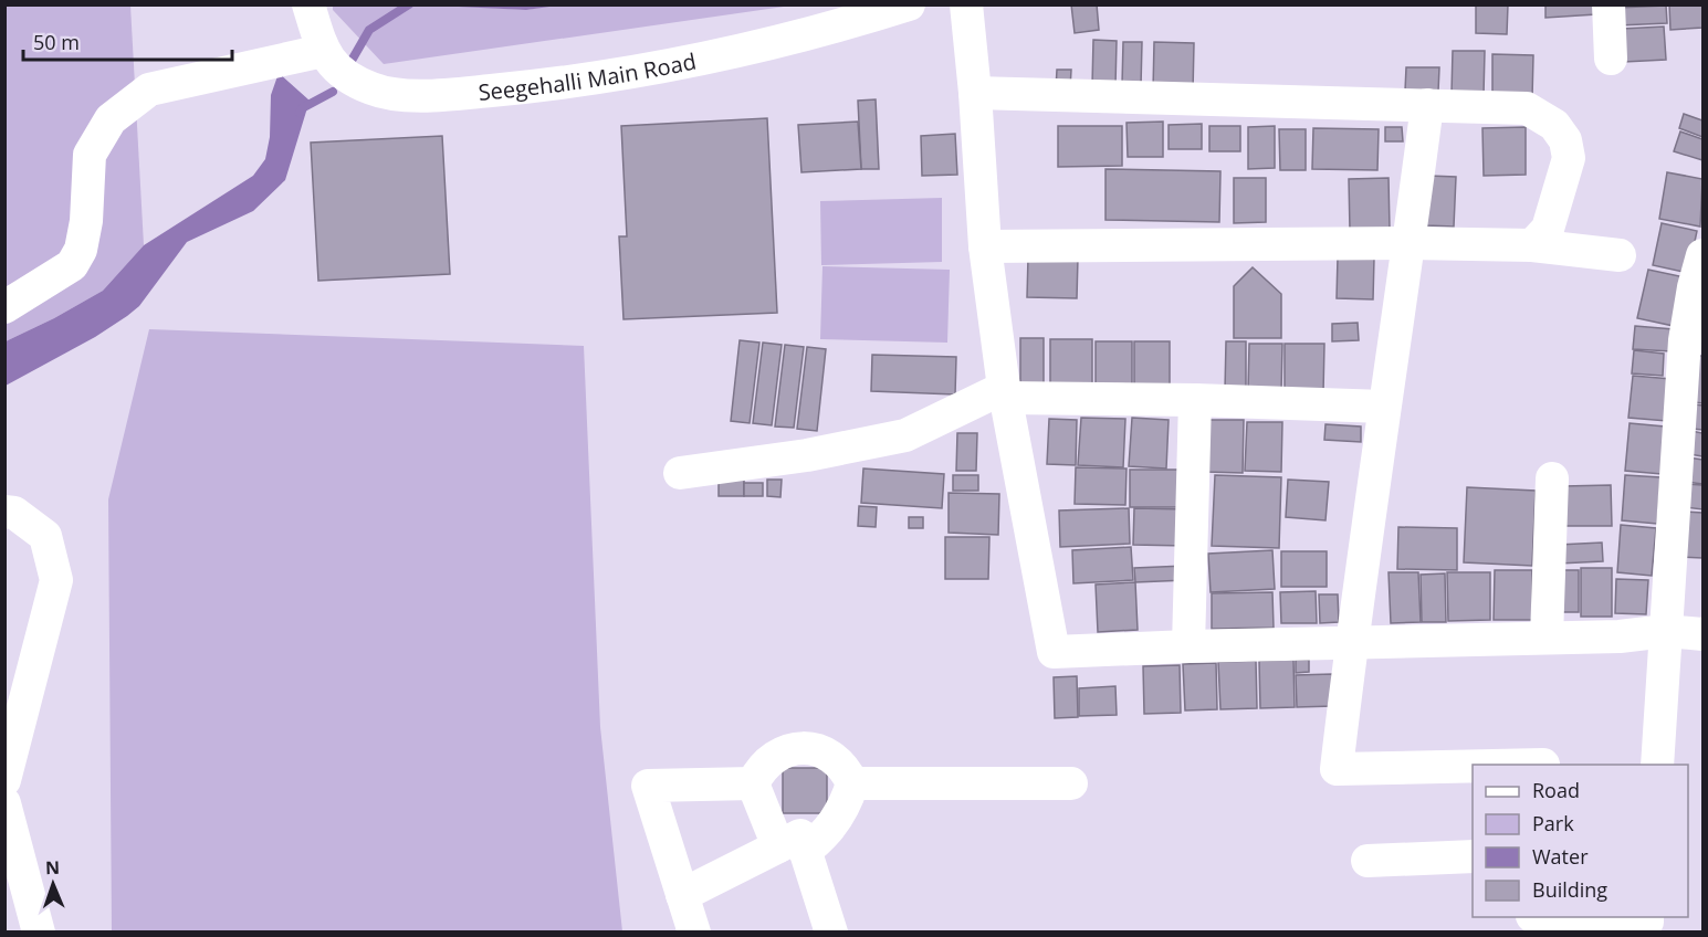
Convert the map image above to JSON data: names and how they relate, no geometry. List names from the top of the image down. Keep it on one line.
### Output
{"streets":{"street":["Seegehalli Main Road"]},"legend":["Road","Park","Water","Building"],"scale_bar":"50 m","north":"top"}
